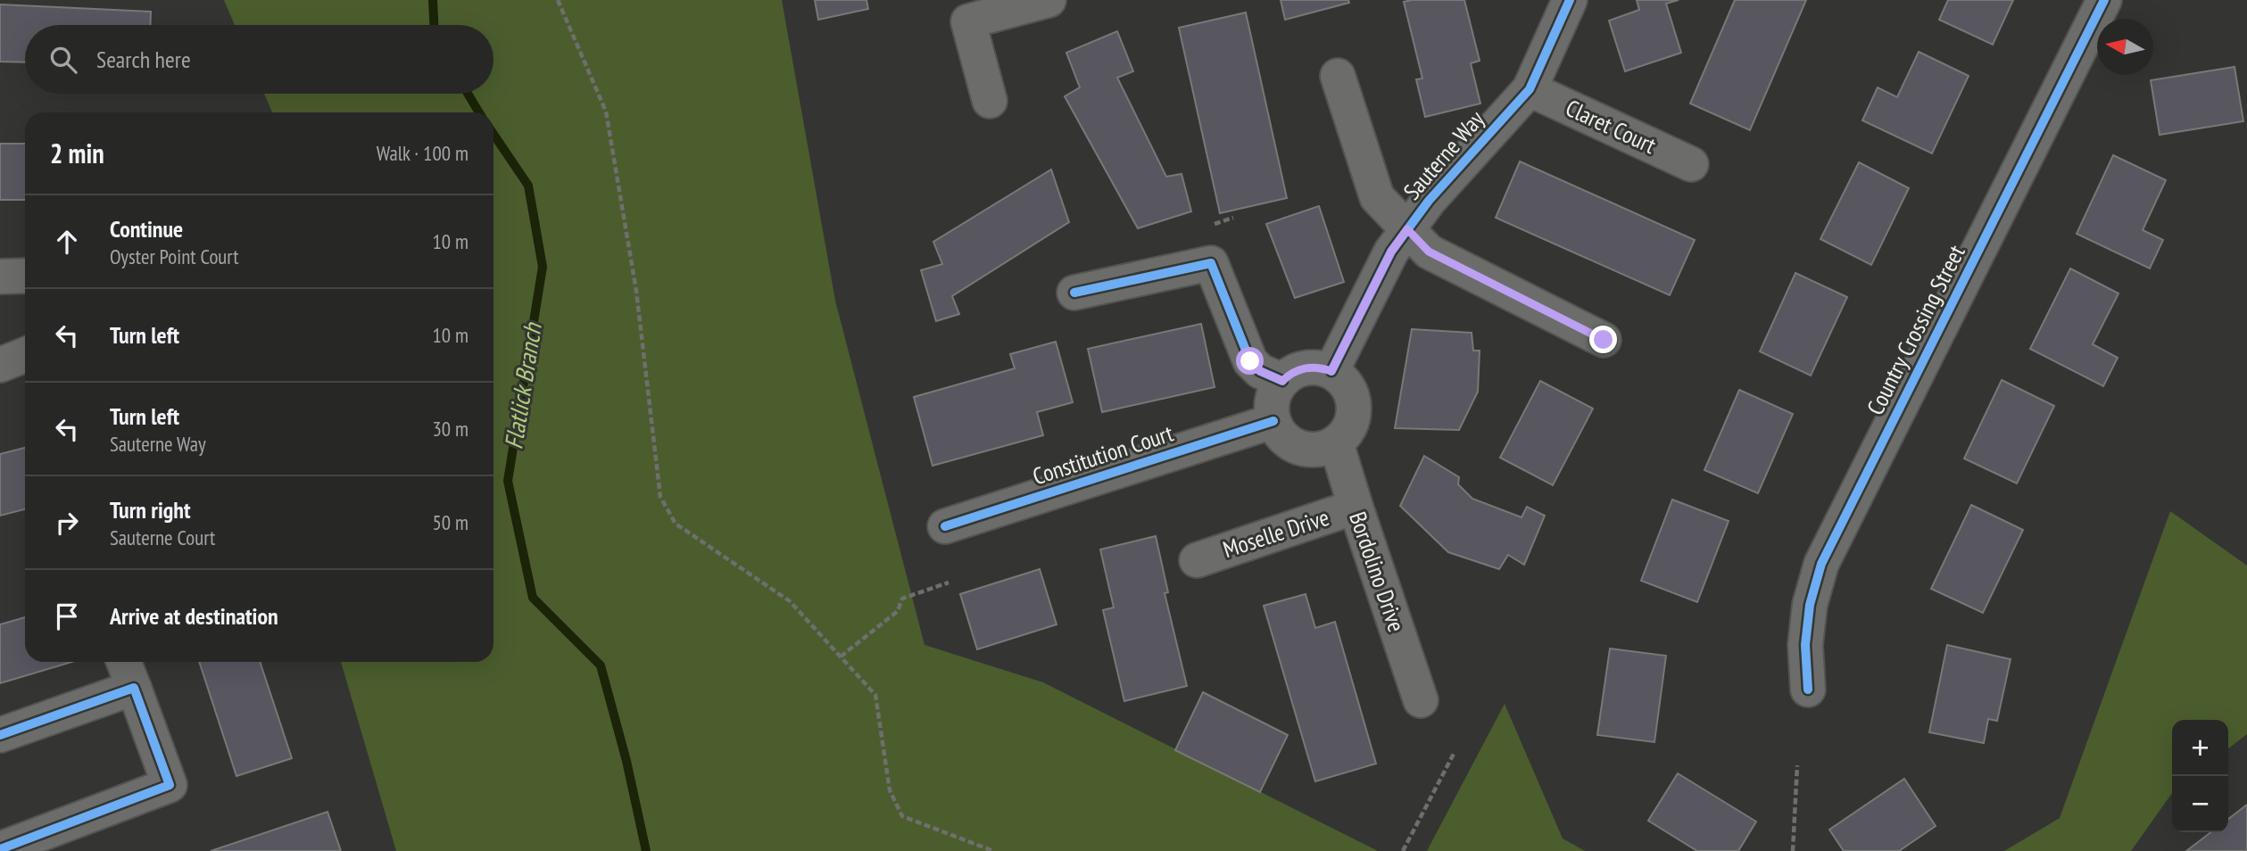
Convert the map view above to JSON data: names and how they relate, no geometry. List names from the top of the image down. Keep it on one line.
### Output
{"streets":{"street":["Claret Court","Sauterne Way","Country Crossing Street","Constitution Court","Moselle Drive","Bordolino Drive"]},"crossings":[["Claret Court","Sauterne Way"],["Sauterne Way","Constitution Court"],["Sauterne Way","Bordolino Drive"],["Constitution Court","Bordolino Drive"],["Moselle Drive","Bordolino Drive"]],"water":["Flatlick Branch"],"north":"left","page":{"search":"Search here","heading":["2 min","Walk · 100 m"],"list":[["Continue","Oyster Point Court","10 m"],["Turn left","10 m"],["Turn left","Sauterne Way","30 m"],["Turn right","Sauterne Court","50 m"],"Arrive at destination"],"map_buttons":["+","−"]}}
